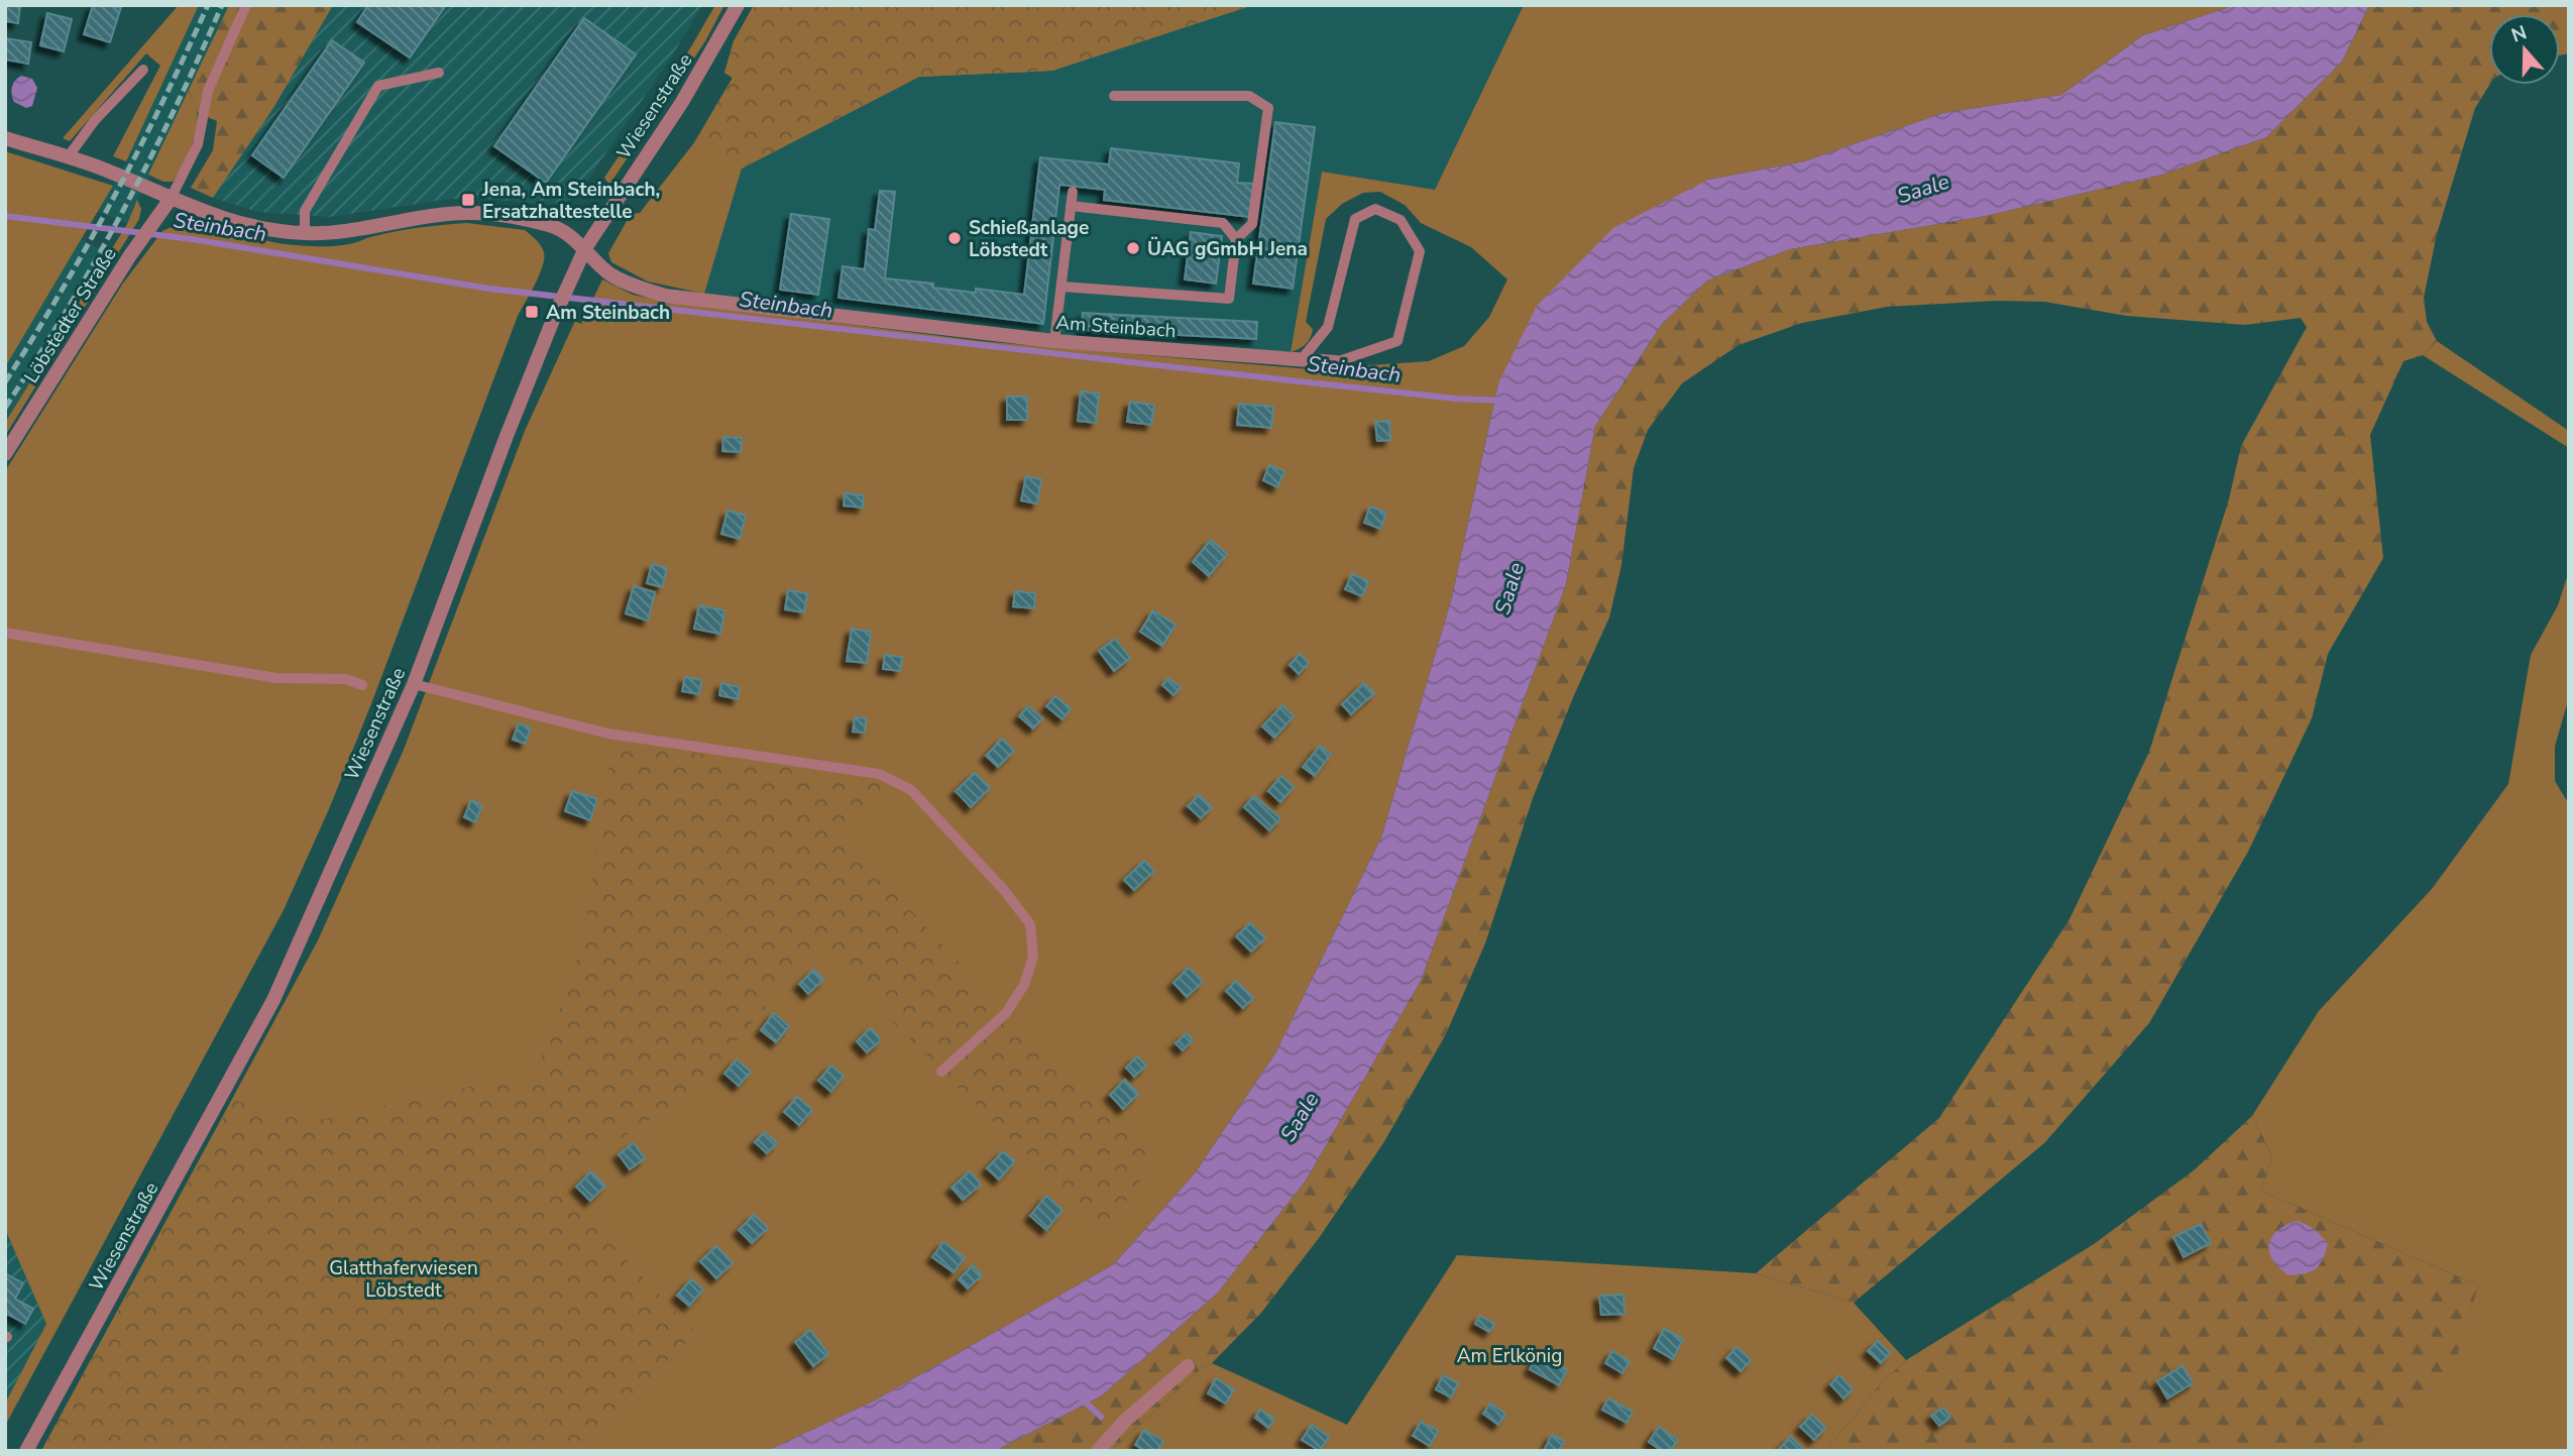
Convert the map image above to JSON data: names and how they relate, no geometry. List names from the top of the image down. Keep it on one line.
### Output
{"streets":{"street":["Wiesenstraße","Löbstedter Straße","Am Steinbach"]},"crossings":[["Wiesenstraße","Am Steinbach"],["Löbstedter Straße","Am Steinbach"]],"water":["Saale","Steinbach"],"parks":["Glatthaferwiesen Löbstedt","Am Erlkönig"],"places":{"transit":["Jena, Am Steinbach, Ersatzhaltestelle","Am Steinbach"],"other":["Schießanlage Löbstedt","ÜAG gGmbH Jena"]},"north":"top"}
